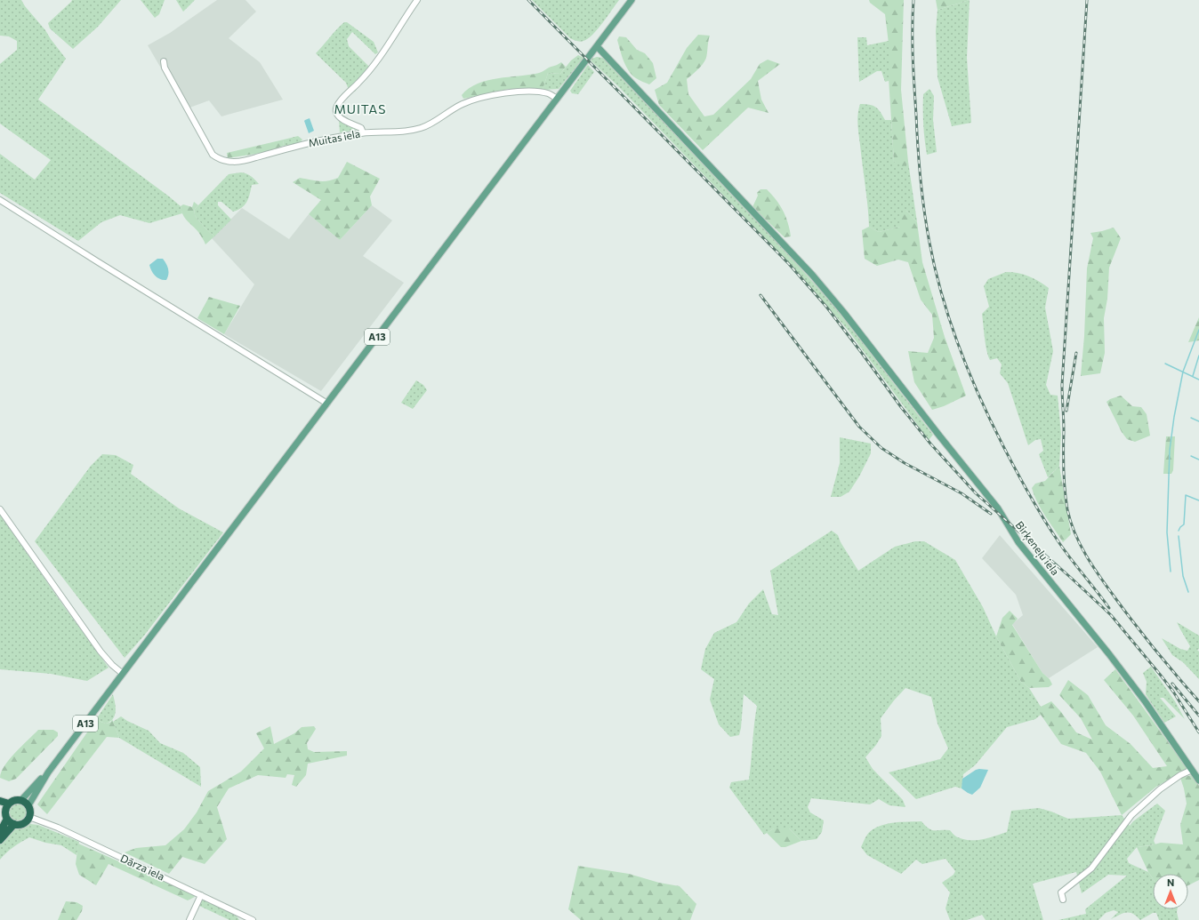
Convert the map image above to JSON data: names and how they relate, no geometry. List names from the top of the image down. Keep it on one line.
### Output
{"streets":{"main road":["A13","Birķeneļu iela"],"street":["Muitas iela","Dārza iela"]},"crossings":[["Muitas iela","A13"],["A13","Birķeneļu iela"],["A13","Dārza iela"]],"districts":["MUITAS"],"north":"top"}
